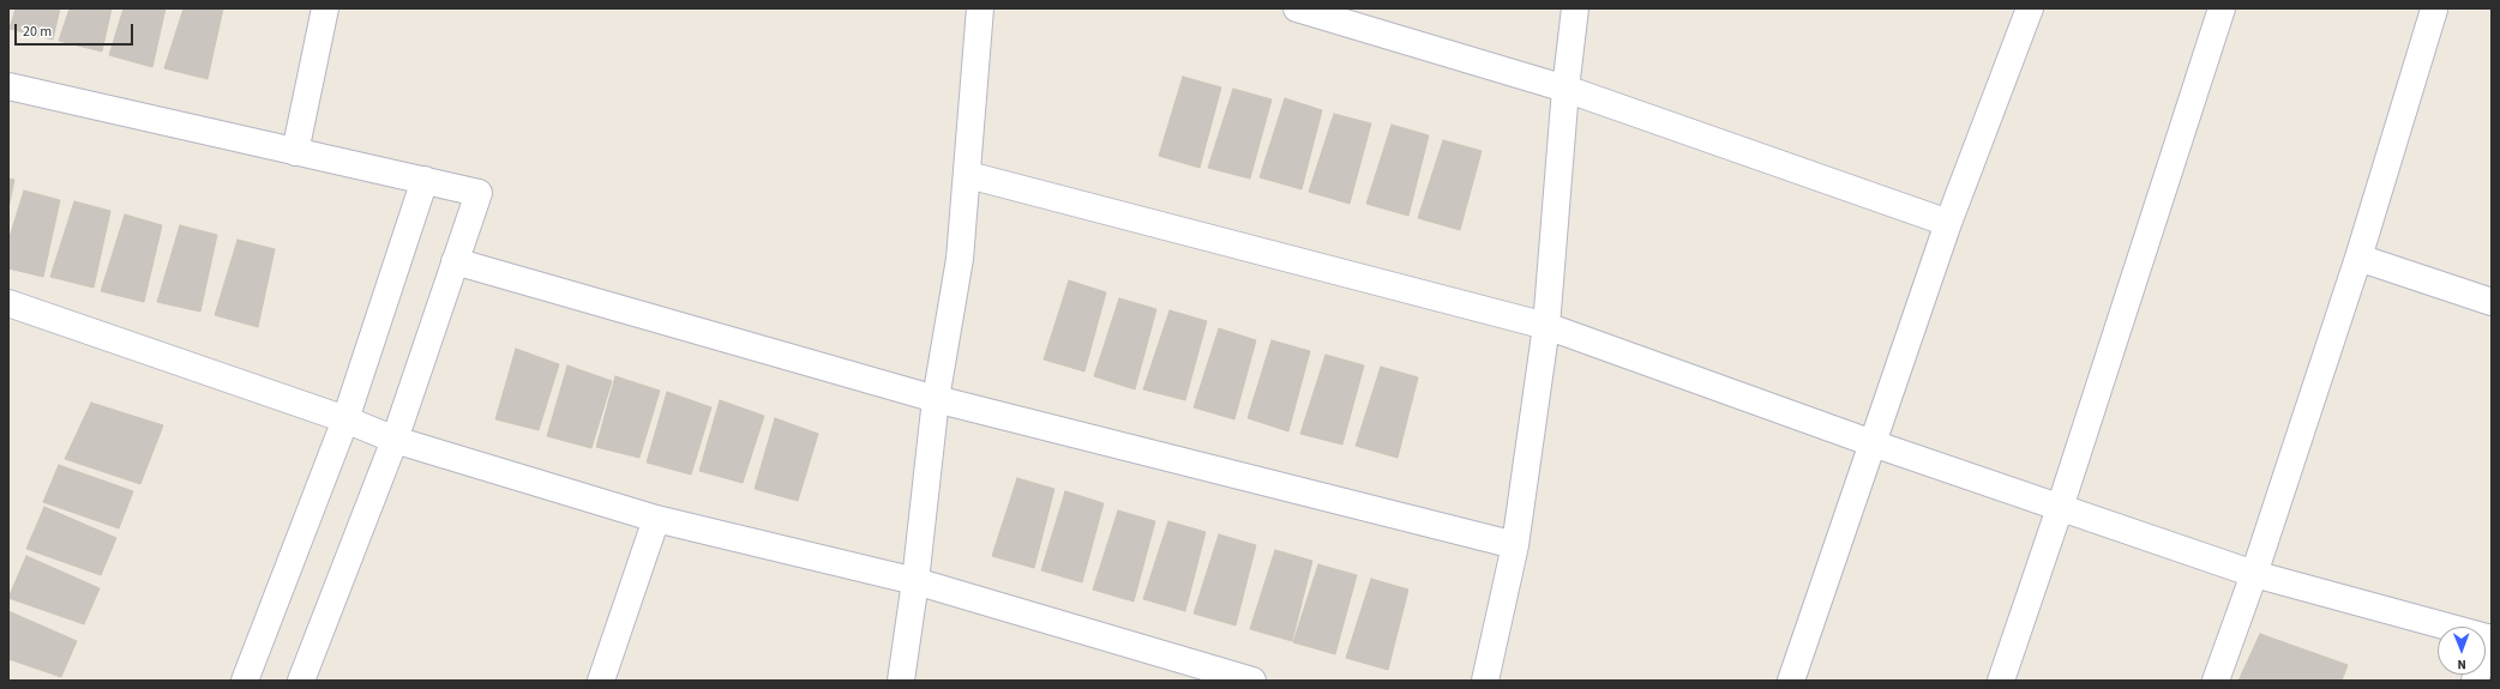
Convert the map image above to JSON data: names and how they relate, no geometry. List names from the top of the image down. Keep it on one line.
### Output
{"scale_bar":"20 m","north":"bottom"}
